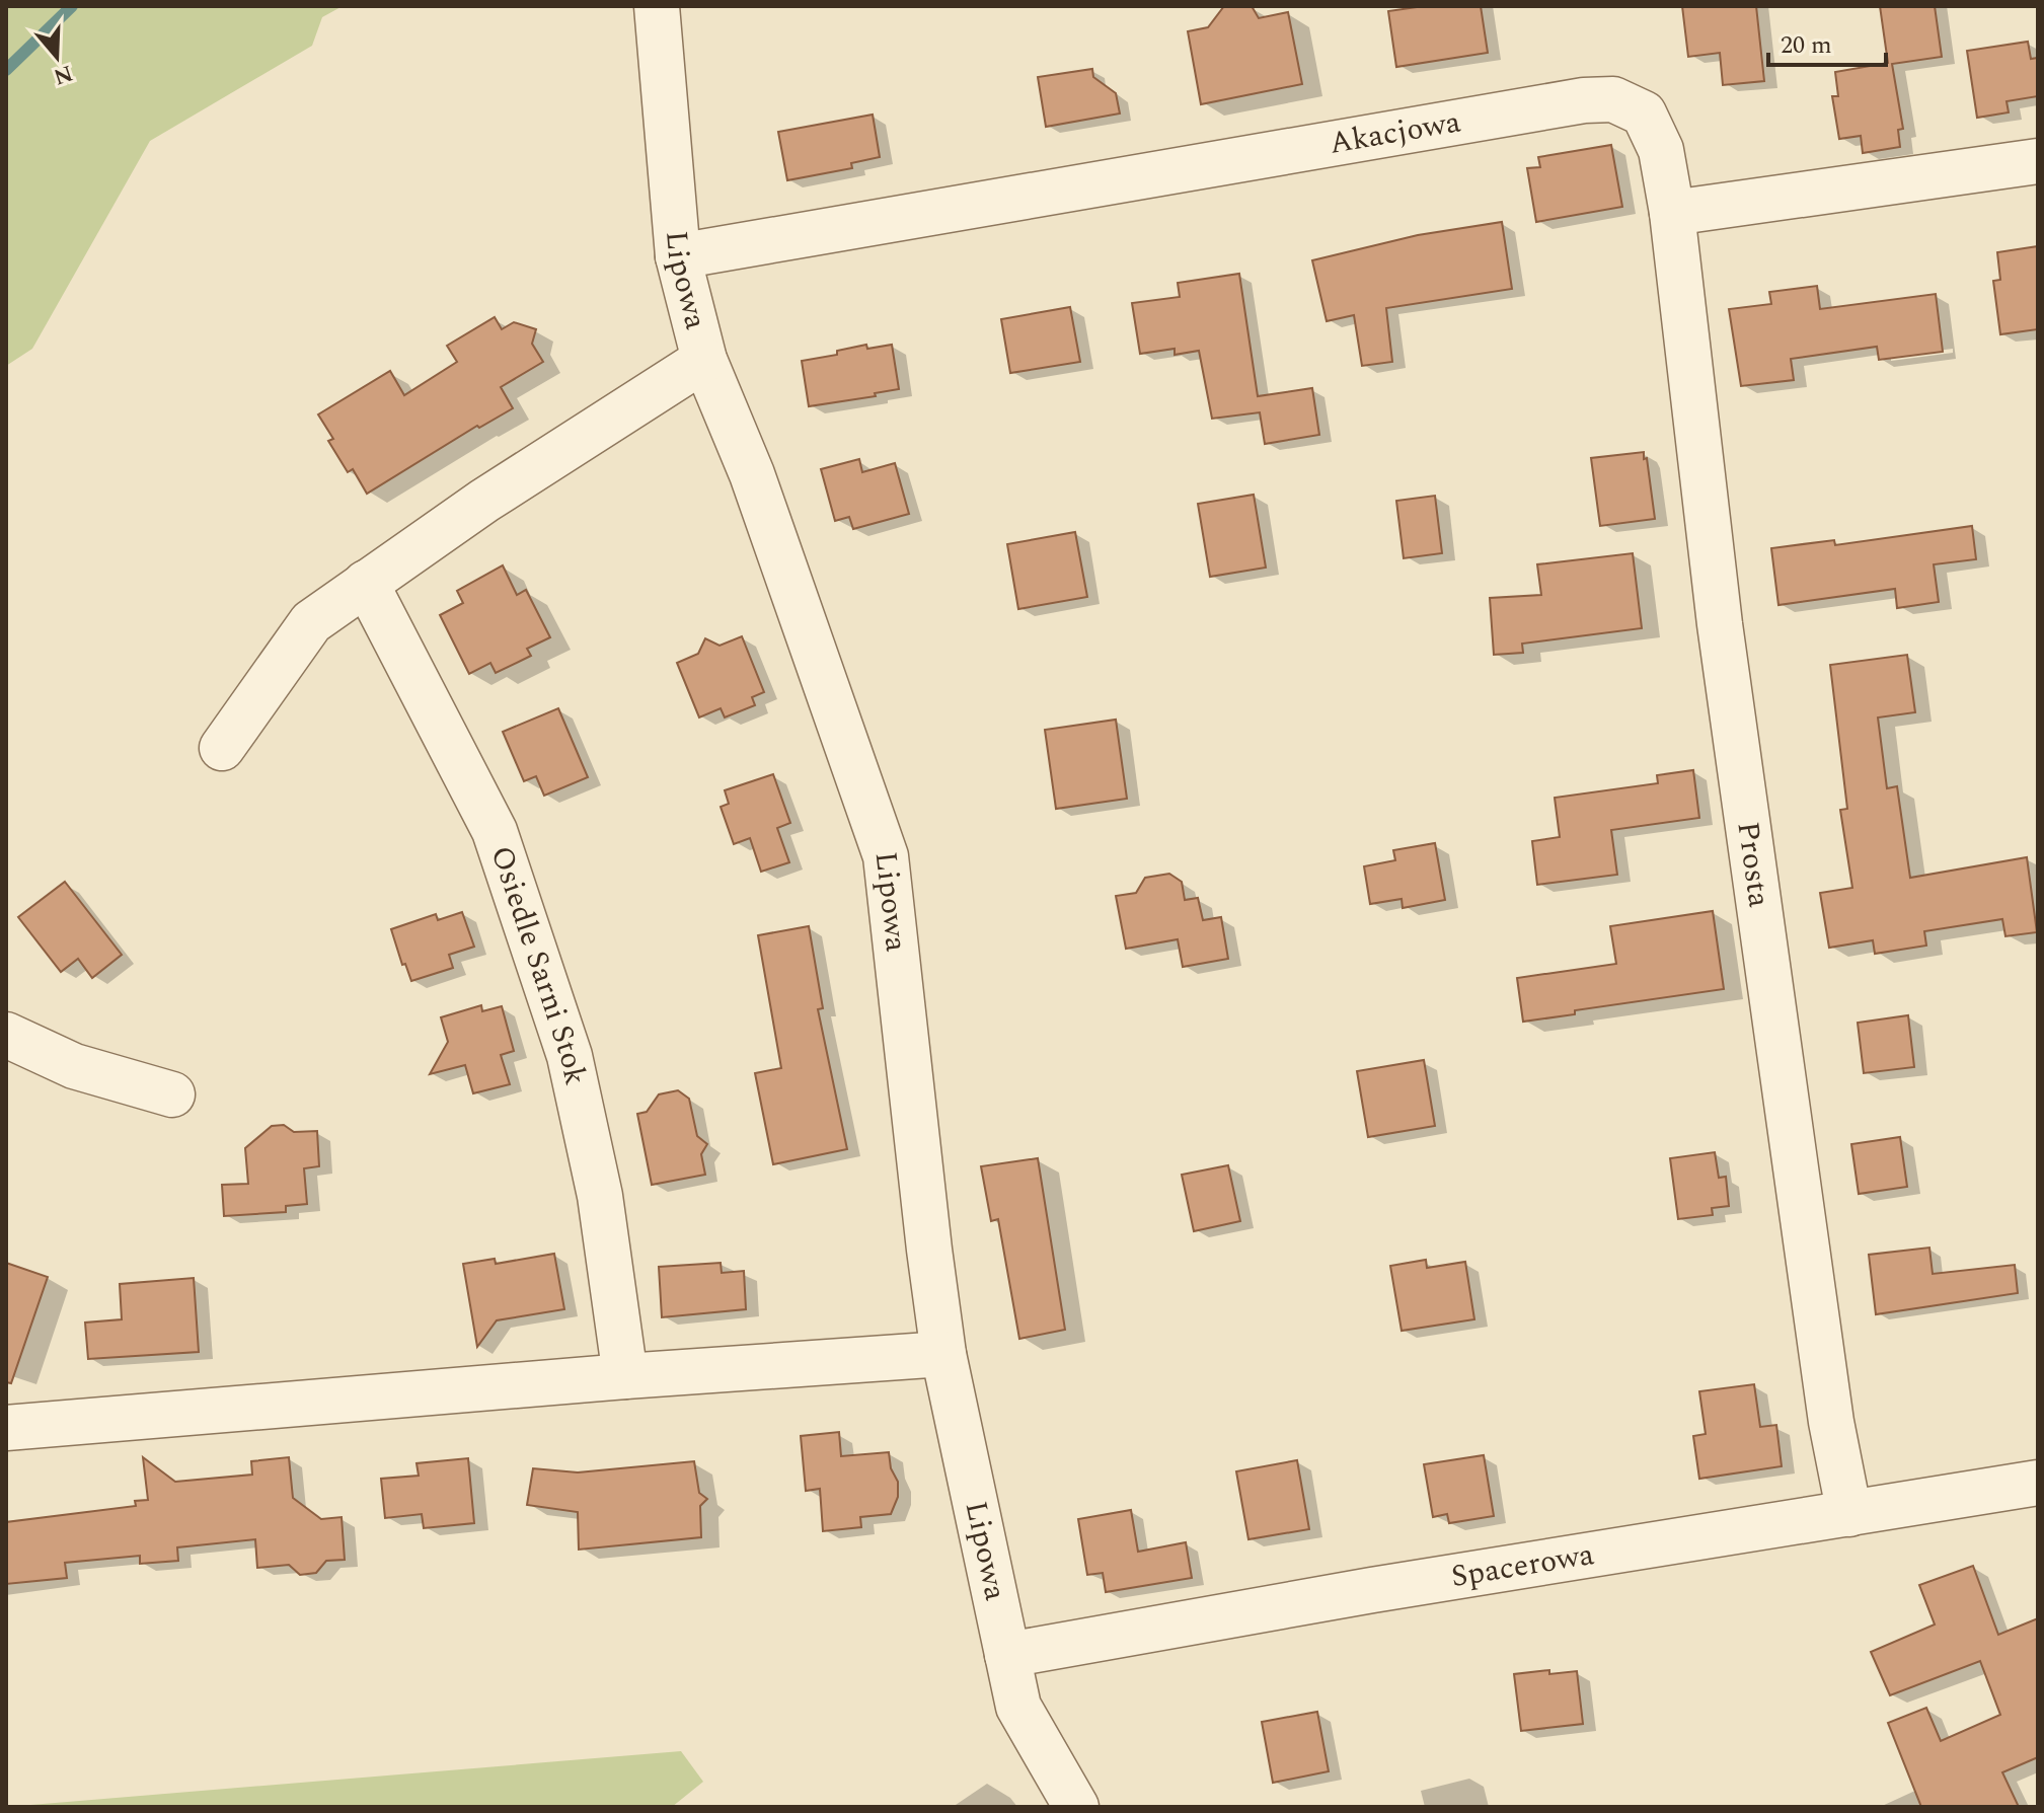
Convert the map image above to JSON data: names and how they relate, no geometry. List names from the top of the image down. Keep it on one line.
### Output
{"streets":{"street":["Akacjowa","Lipowa","Prosta","Osiedle Sarni Stok","Spacerowa"]},"crossings":[["Akacjowa","Lipowa"],["Akacjowa","Prosta"],["Lipowa","Spacerowa"],["Prosta","Spacerowa"]],"scale_bar":"20 m","north":"bottom"}
